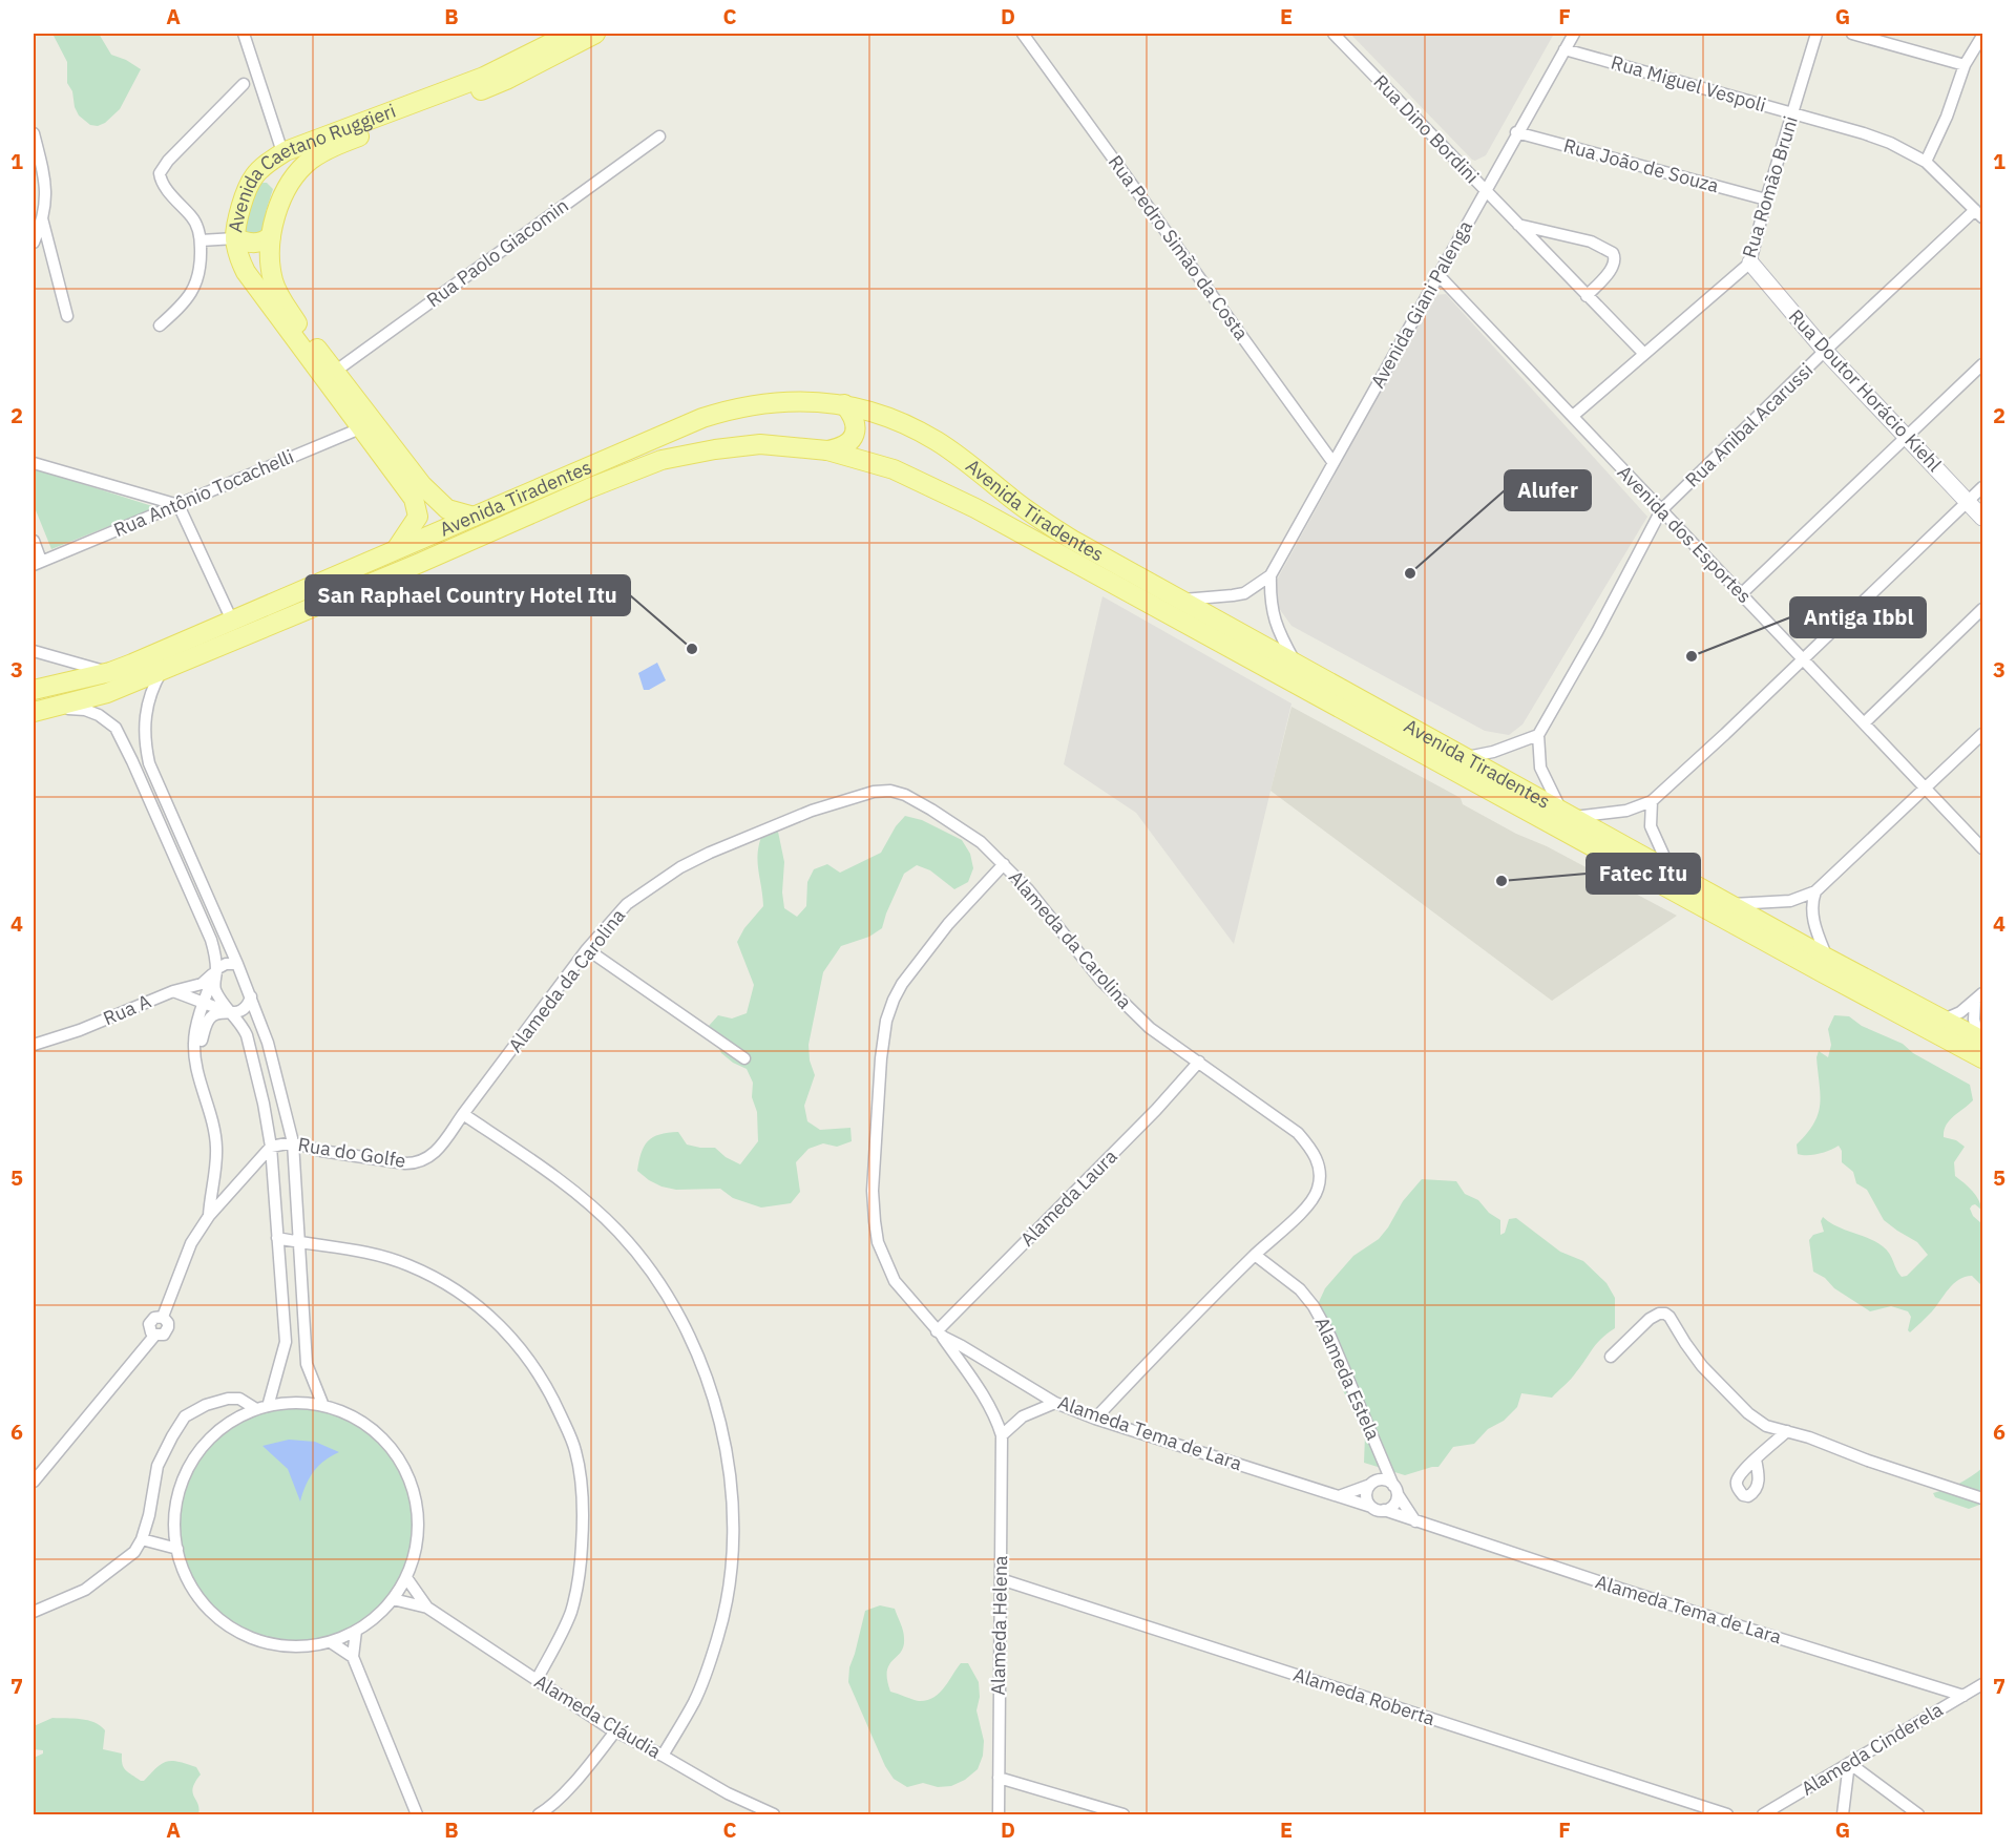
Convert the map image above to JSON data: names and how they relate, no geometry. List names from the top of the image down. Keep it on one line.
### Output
{"streets":{"main road":["Avenida Caetano Ruggieri","Avenida Tiradentes"],"street":["Rua Miguel Vespoli","Rua Dino Bordini","Rua João de Souza","Rua Romão Bruni","Rua Pedro Simão da Costa","Rua Paolo Giacomin","Avenida Giani Palenga","Rua Doutor Horácio Kiehl","Rua Anibal Acarussi","Rua Antônio Tocachelli","Avenida dos Esportes","Alameda da Carolina","Rua A","Rua do Golfe","Alameda Laura","Alameda Estela","Alameda Tema de Lara","Alameda Helena","Alameda Roberta","Alameda Cláudia","Alameda Cinderela"]},"crossings":[["Rua Miguel Vespoli","Rua Romão Bruni"],["Rua Miguel Vespoli","Avenida Giani Palenga"],["Rua Miguel Vespoli","Rua Anibal Acarussi"],["Rua Dino Bordini","Rua Romão Bruni"],["Rua Dino Bordini","Avenida Giani Palenga"],["Rua João de Souza","Rua Romão Bruni"],["Rua João de Souza","Avenida Giani Palenga"],["Avenida Caetano Ruggieri","Rua Paolo Giacomin"],["Avenida Caetano Ruggieri","Rua Antônio Tocachelli"],["Avenida Caetano Ruggieri","Avenida Tiradentes"],["Rua Romão Bruni","Rua Doutor Horácio Kiehl"],["Rua Romão Bruni","Avenida dos Esportes"],["Rua Pedro Simão da Costa","Avenida Giani Palenga"],["Avenida Giani Palenga","Avenida dos Esportes"],["Rua Doutor Horácio Kiehl","Rua Anibal Acarussi"],["Rua Anibal Acarussi","Avenida dos Esportes"],["Alameda da Carolina","Rua do Golfe"],["Alameda da Carolina","Alameda Laura"],["Alameda da Carolina","Alameda Estela"],["Alameda da Carolina","Alameda Tema de Lara"],["Alameda Laura","Alameda Tema de Lara"],["Alameda Laura","Alameda Helena"],["Alameda Estela","Alameda Tema de Lara"],["Alameda Tema de Lara","Alameda Helena"],["Alameda Tema de Lara","Alameda Cinderela"],["Alameda Helena","Alameda Roberta"]],"places":["Alufer","San Raphael Country Hotel Itu","Antiga Ibbl","Fatec Itu"],"grid":{"columns":["A","B","C","D","E","F","G"],"rows":["1","2","3","4","5","6","7"]}}
